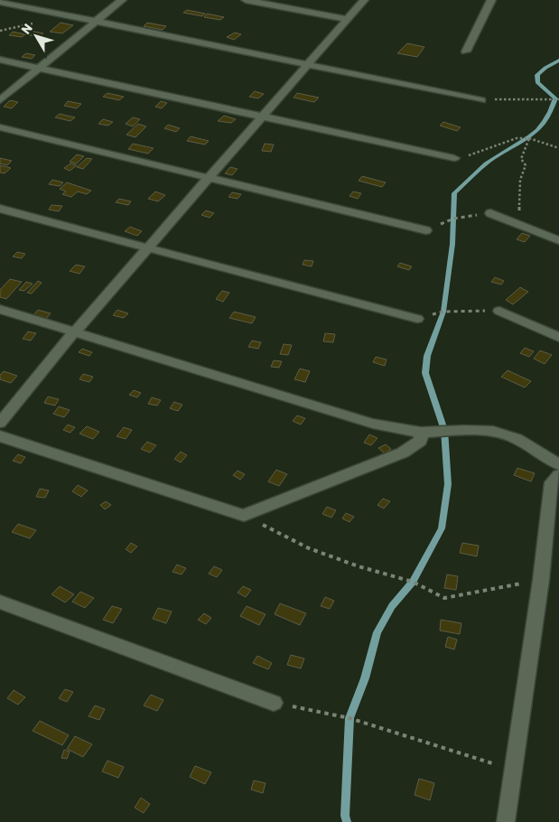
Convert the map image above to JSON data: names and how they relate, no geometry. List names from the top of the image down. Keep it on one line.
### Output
{"north":"top left"}
